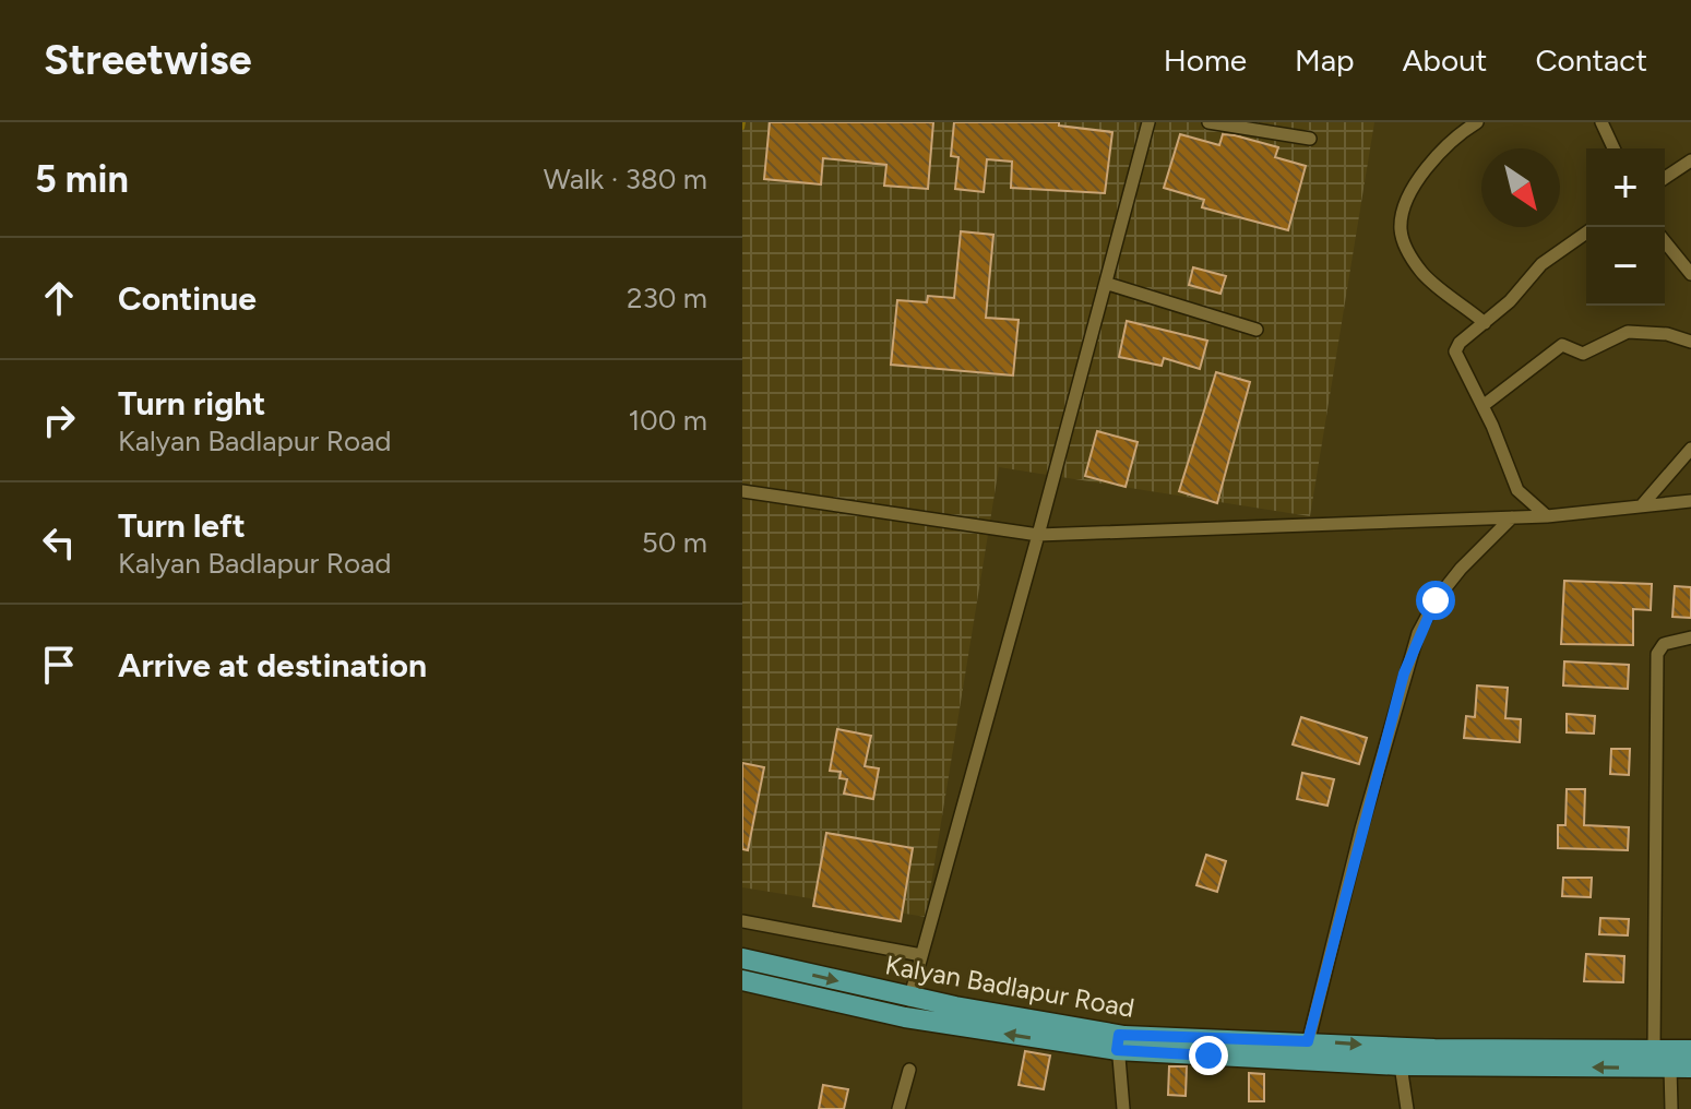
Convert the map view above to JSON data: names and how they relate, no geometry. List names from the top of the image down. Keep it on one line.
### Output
{"streets":{"main road":["Kalyan Badlapur Road"]},"north":"bottom right","page":{"header":"Streetwise","nav":["Home","Map","About","Contact"],"heading":["5 min","Walk · 380 m"],"map_buttons":["+","−"],"list":[["Continue","230 m"],["Turn right","Kalyan Badlapur Road","100 m"],["Turn left","Kalyan Badlapur Road","50 m"],"Arrive at destination"]}}
